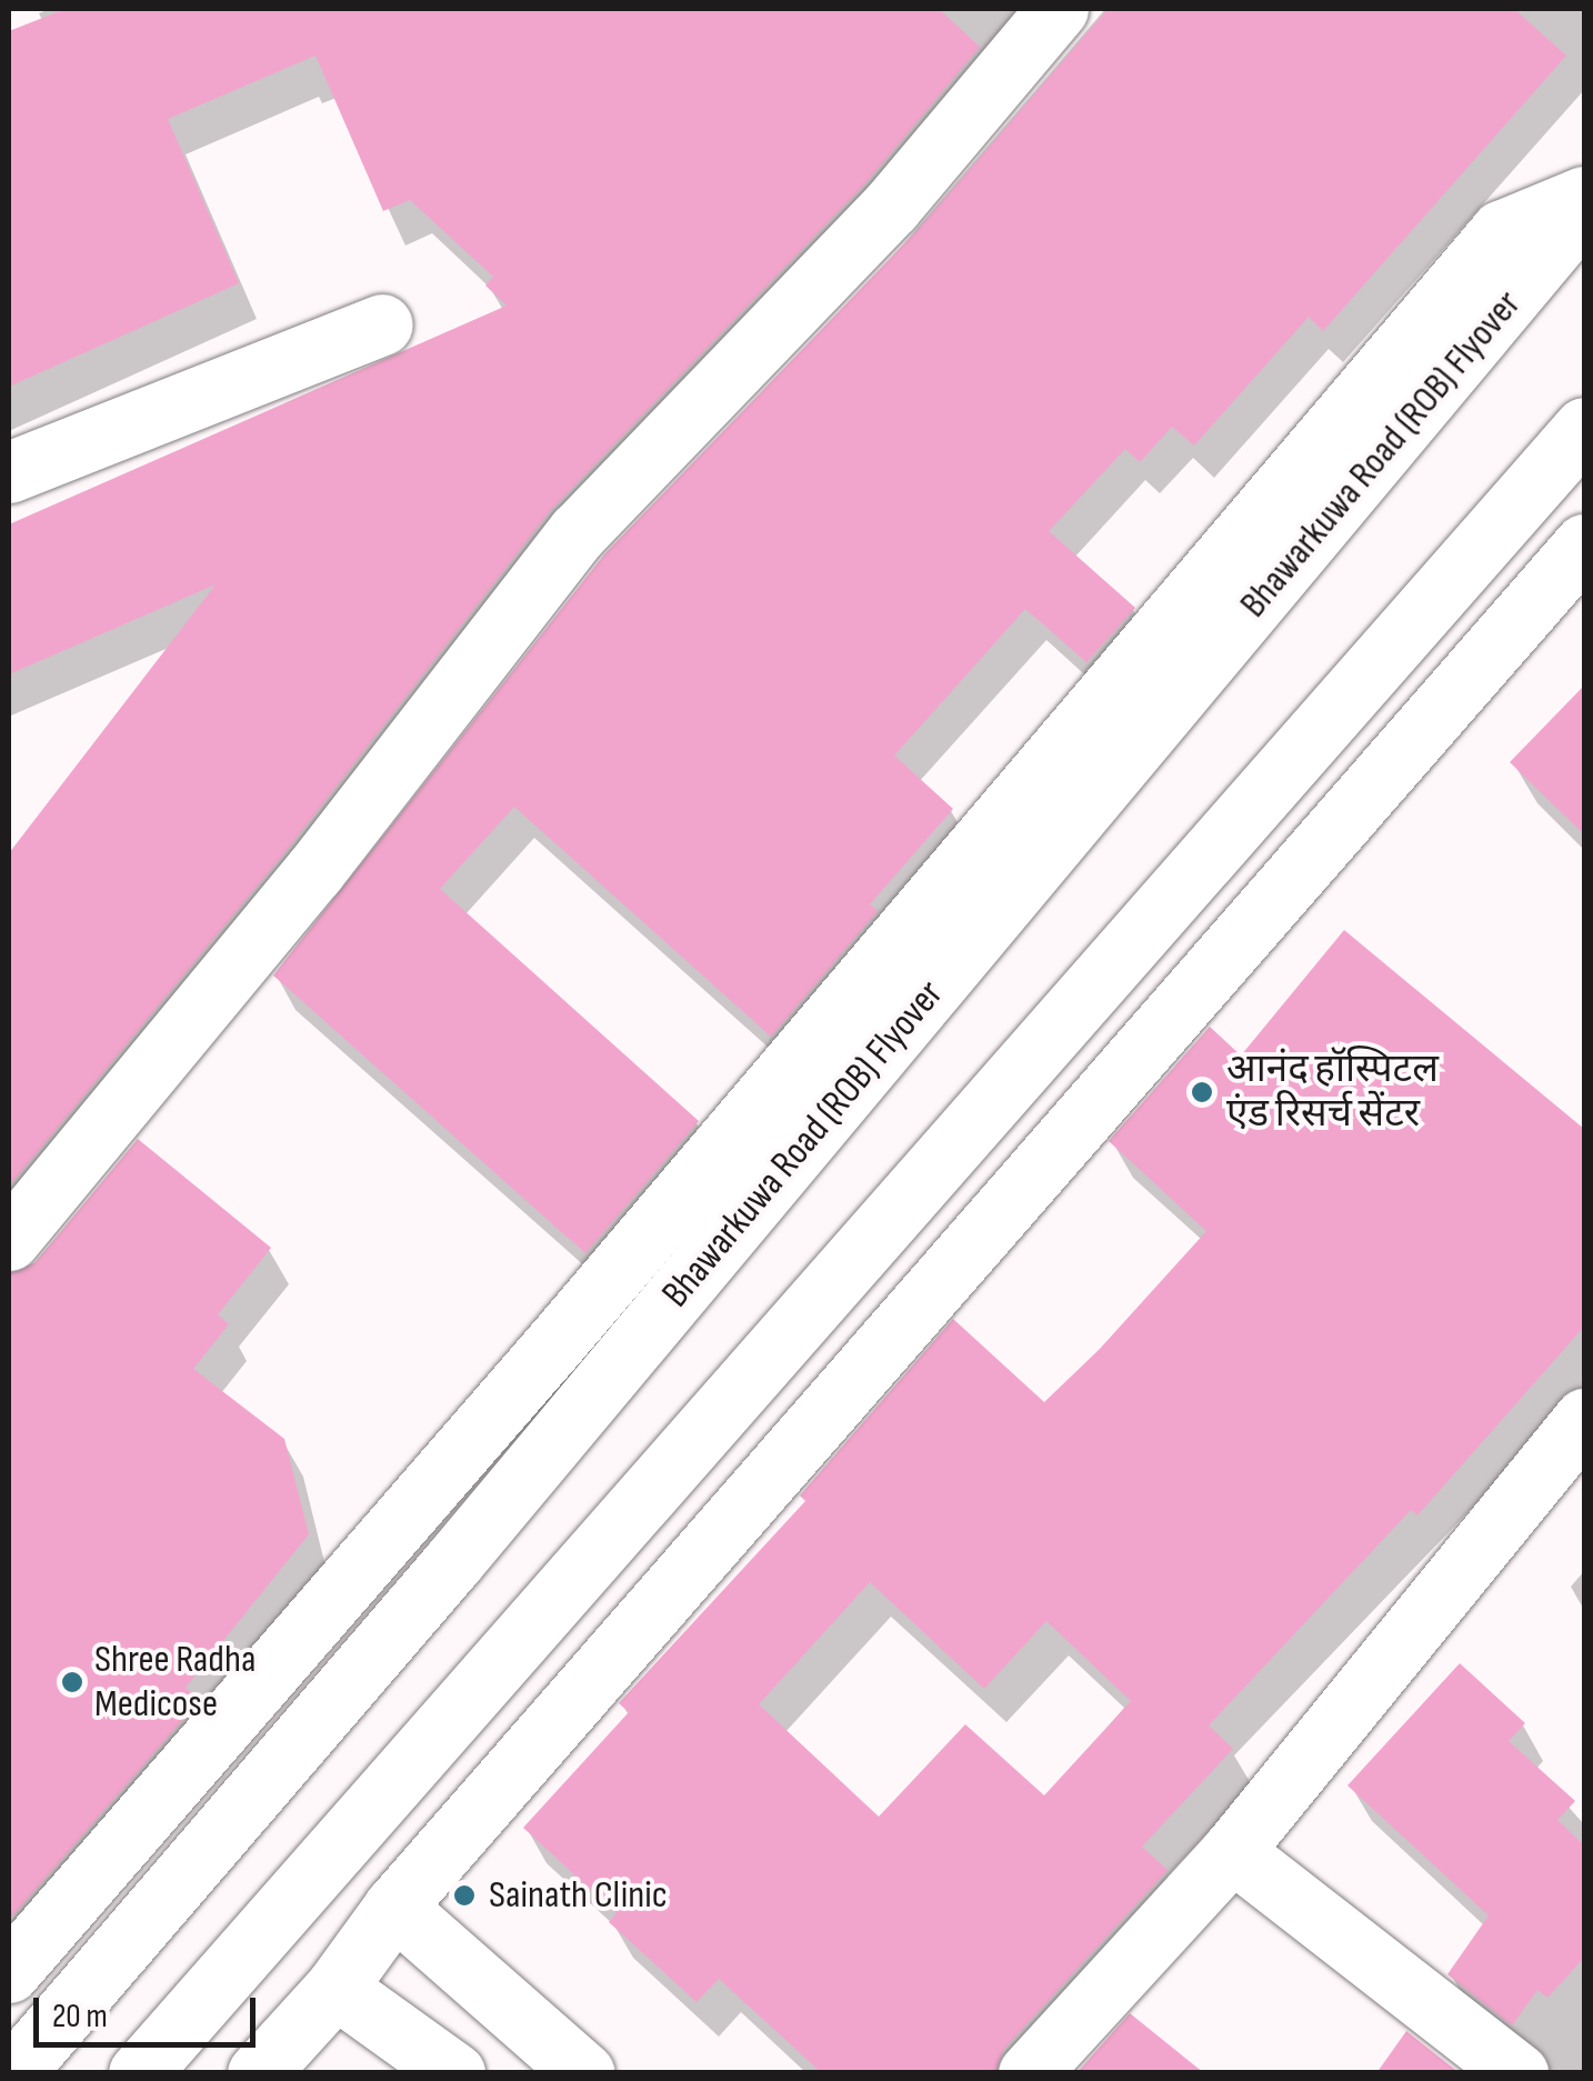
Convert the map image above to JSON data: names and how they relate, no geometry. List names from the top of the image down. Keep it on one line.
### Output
{"streets":{"street":["Bhawarkuwa Road (ROB) Flyover"]},"places":["आनंद हॉस्पिटल एंड रिसर्च सेंटर","Shree Radha Medicose","Sainath Clinic"],"scale_bar":"20 m"}
